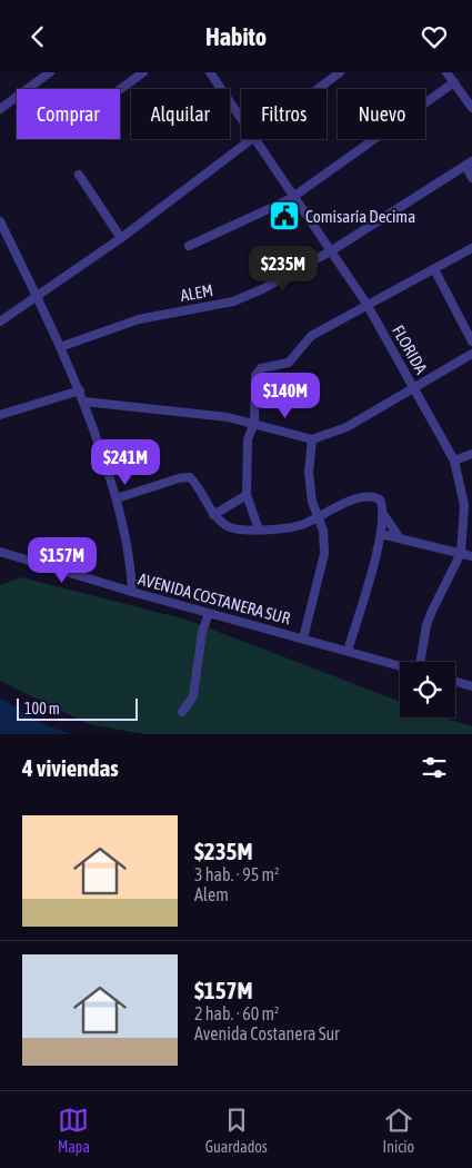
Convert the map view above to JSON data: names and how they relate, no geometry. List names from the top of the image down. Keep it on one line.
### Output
{"streets":{"street":["ALEM","FLORIDA","AVENIDA COSTANERA SUR"]},"crossings":[["ALEM","FLORIDA"]],"places":{"public building":["Comisaría Decima"]},"scale_bar":"100 m","page":{"header":"Habito","chip":["Comprar","Alquilar","Filtros","Nuevo"],"price":["$235M","$140M","$241M","$157M"],"scale":"100 m","heading":"4 viviendas","list":[{"name":"$235M","note":"3 hab. · 95 m² · Alem"},{"name":"$157M","note":"2 hab. · 60 m² · Avenida Costanera Sur"}],"tabs":["Mapa","Guardados","Inicio"]}}
